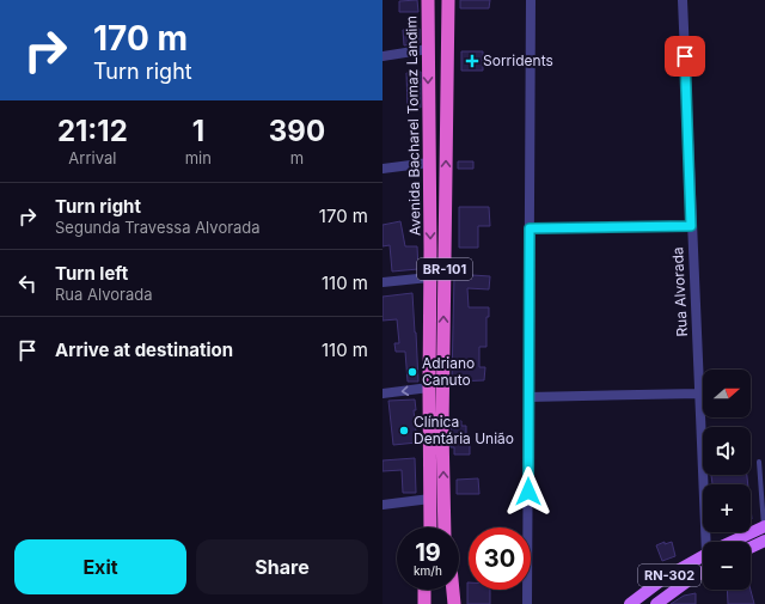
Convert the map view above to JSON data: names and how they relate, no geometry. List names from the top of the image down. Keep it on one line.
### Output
{"streets":{"highway":["Avenida Bacharel Tomaz Landim","BR-101"],"main road":["RN-302"],"street":["Rua Alvorada"]},"places":{"health":["Sorridents"],"other":["Adriano Canuto","Clínica Dentária União"]},"north":"right","page":{"turn":["170 m","Turn right"],"eta":["21:12","Arrival","1","min","390","m"],"list":[{"name":"Turn right","note":"Segunda Travessa Alvorada","value":"170 m"},{"name":"Turn left","note":"Rua Alvorada","value":"110 m"},{"name":"Arrive at destination","value":"110 m"}],"map_buttons":["+","−"],"speed":"19 km/h","limit":"30","buttons":["Exit","Share"]}}
